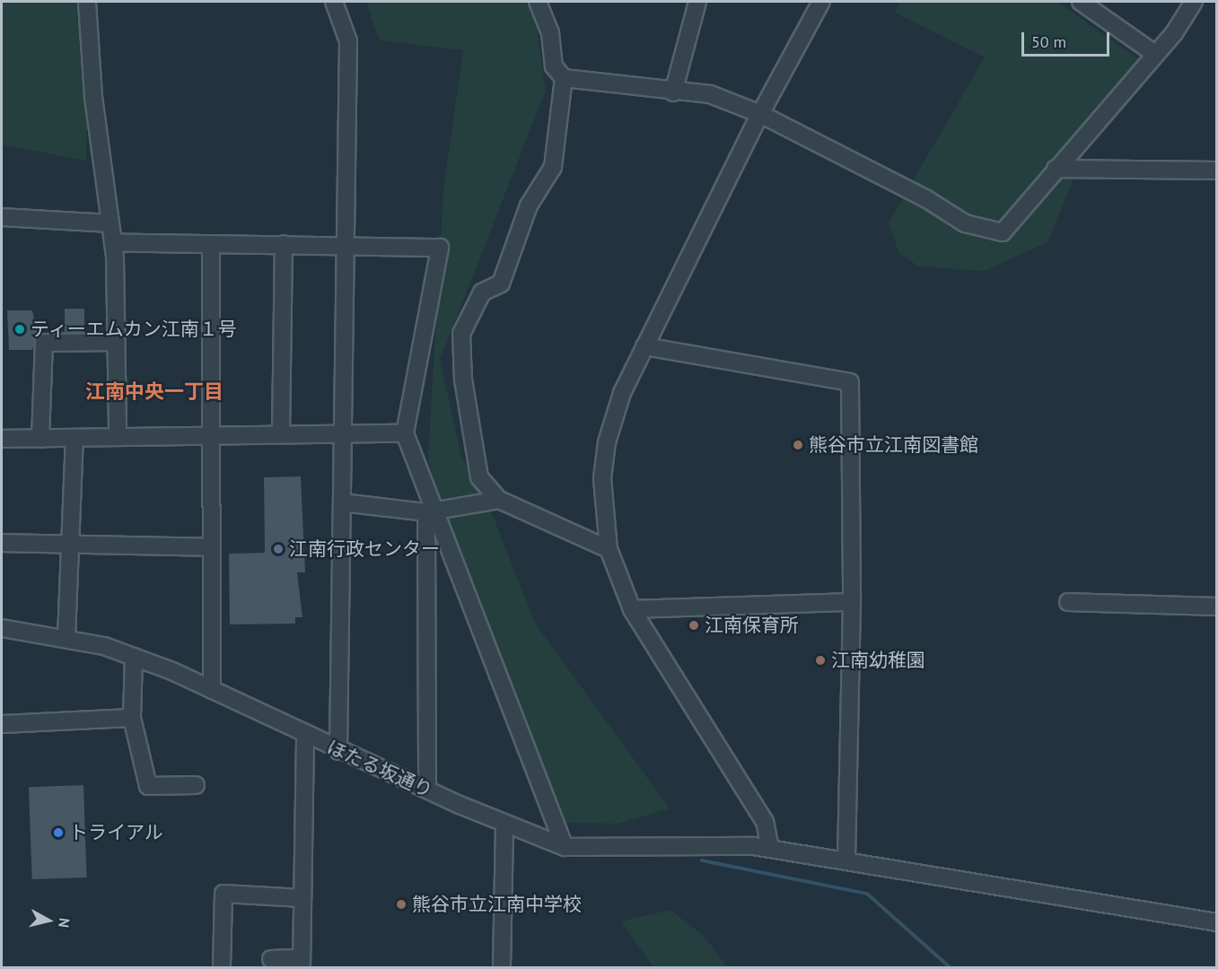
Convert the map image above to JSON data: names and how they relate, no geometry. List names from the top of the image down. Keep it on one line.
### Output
{"streets":{"street":["ほたる坂通り"]},"districts":["江南中央一丁目"],"places":["ティーエムカン江南１号","熊谷市立江南図書館","江南行政センター","江南保育所","江南幼稚園","トライアル","熊谷市立江南中学校"],"scale_bar":"50 m","north":"right"}
